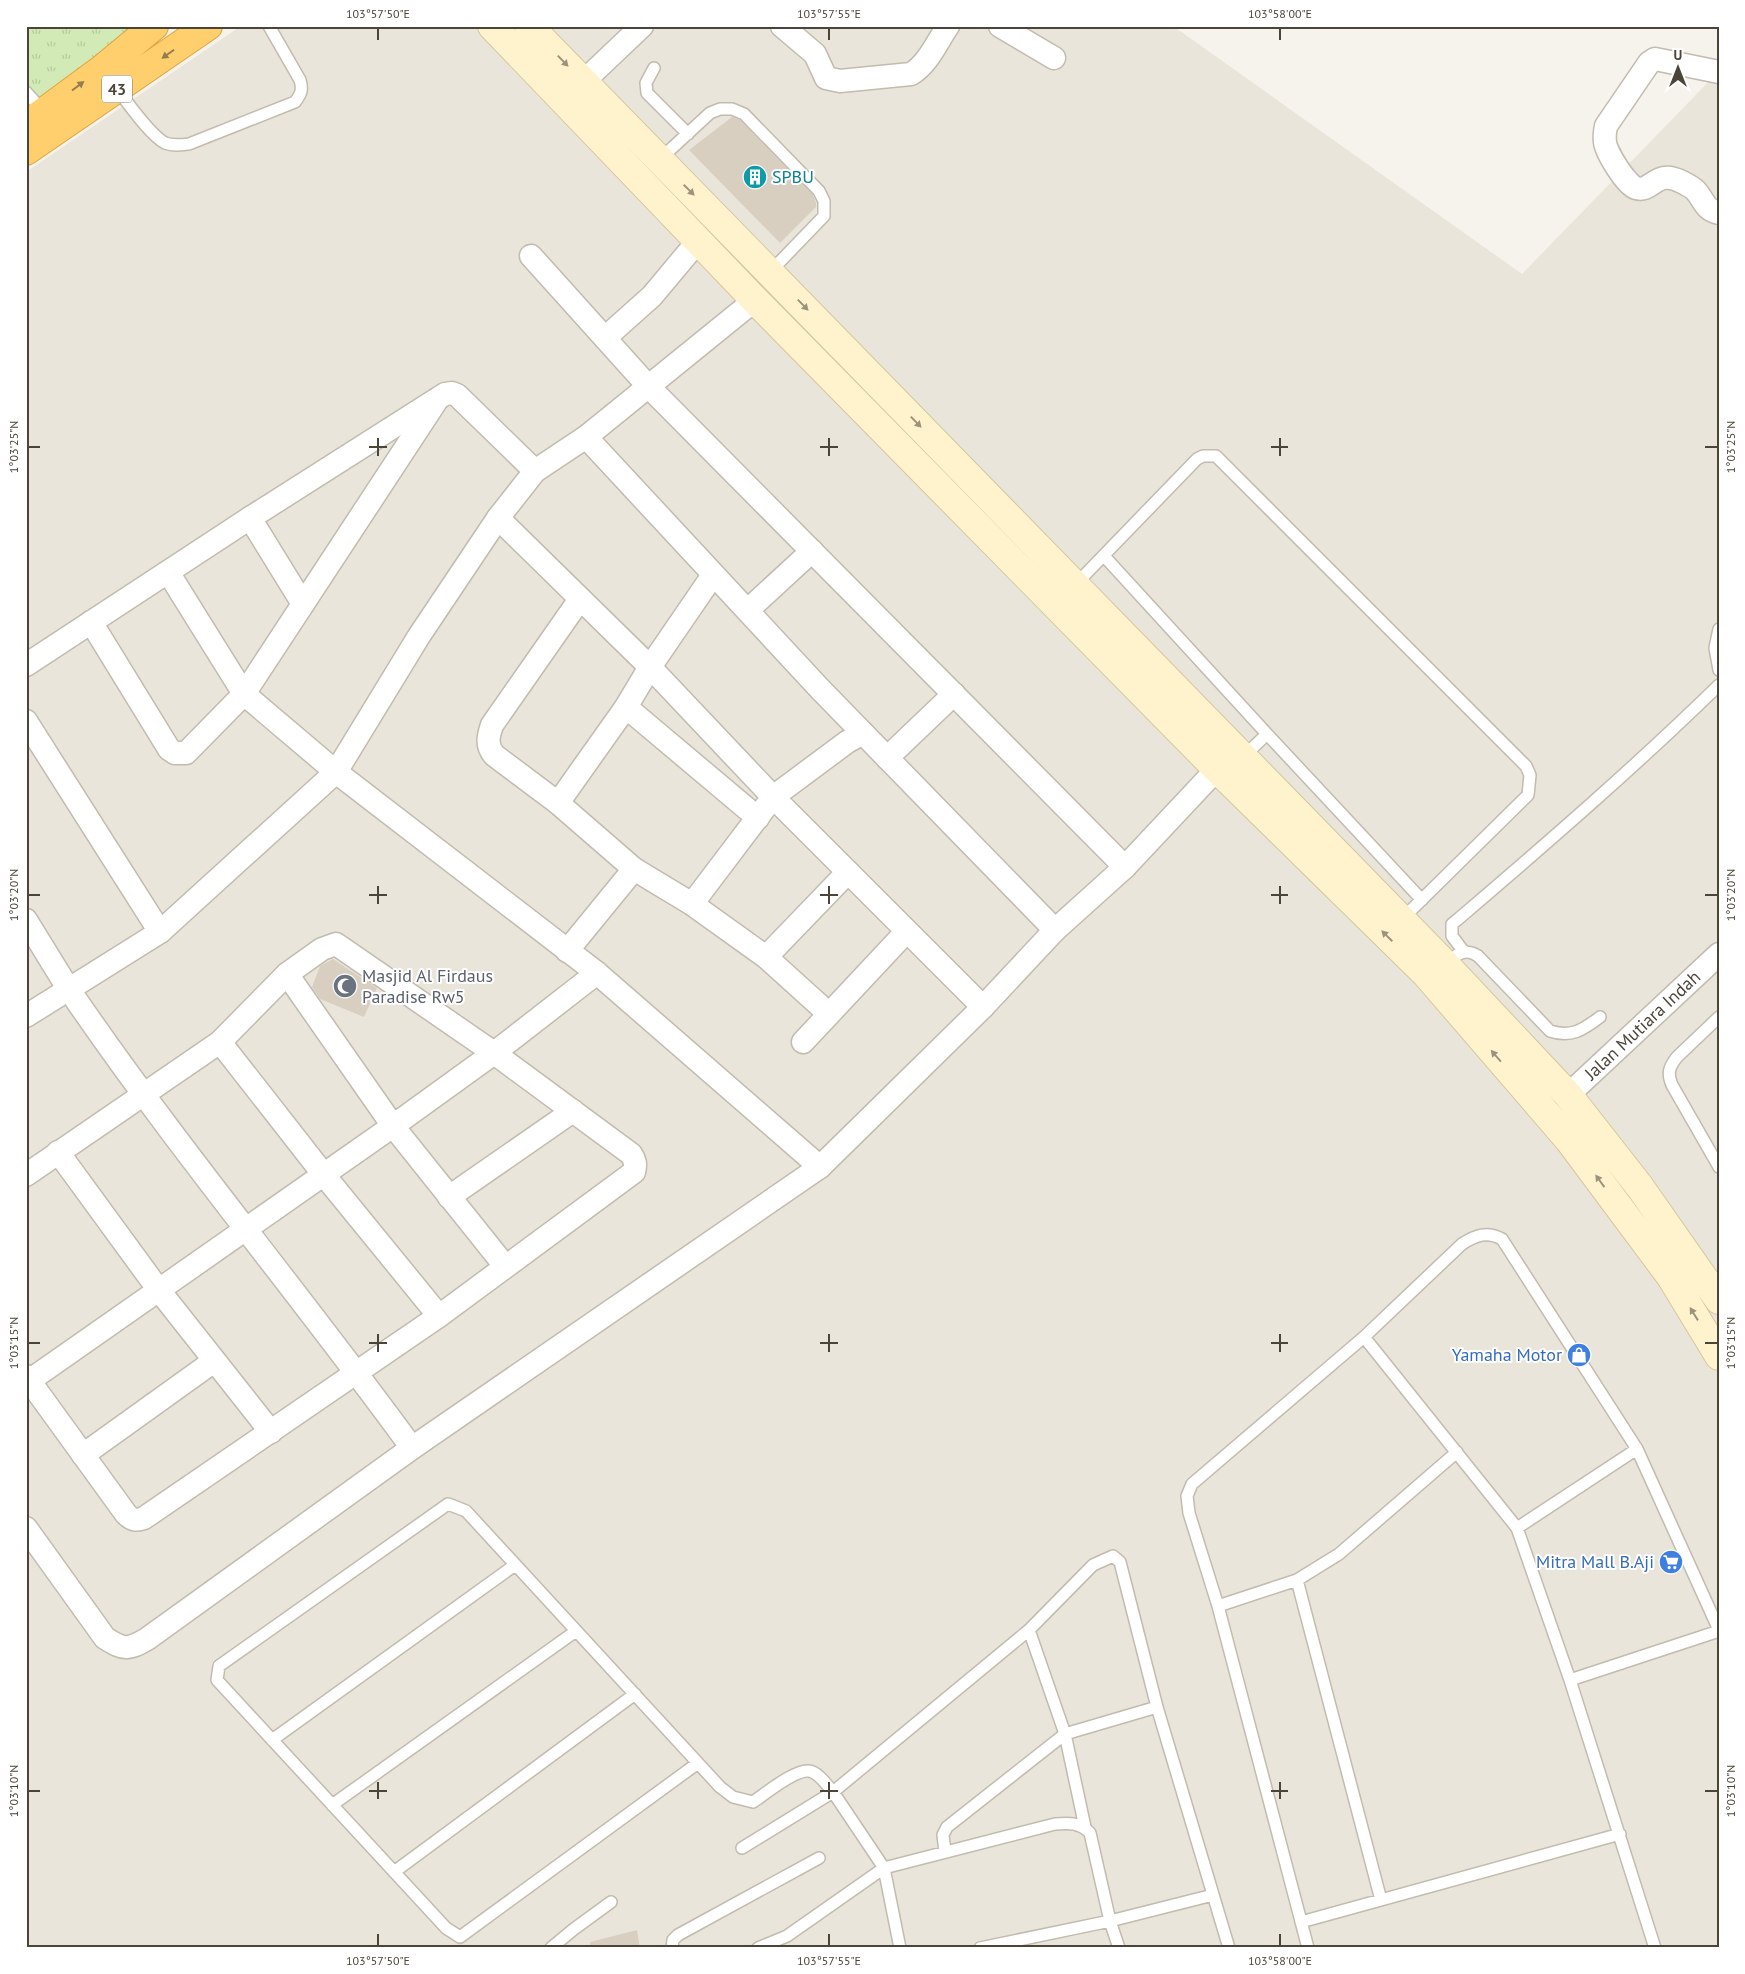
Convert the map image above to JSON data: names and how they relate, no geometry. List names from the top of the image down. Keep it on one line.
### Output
{"streets":{"highway":["43"],"street":["Jalan Mutiara Indah"]},"places":{"building":["SPBU"],"mosque":["Masjid Al Firdaus Paradise Rw5"],"shop":["Yamaha Motor"],"supermarket":["Mitra Mall B.Aji"]},"north":"top","coordinates":["103°57'50\"E","103°57'55\"E","103°58'00\"E","1°03'25\"N","1°03'20\"N","1°03'15\"N","1°03'10\"N"]}
